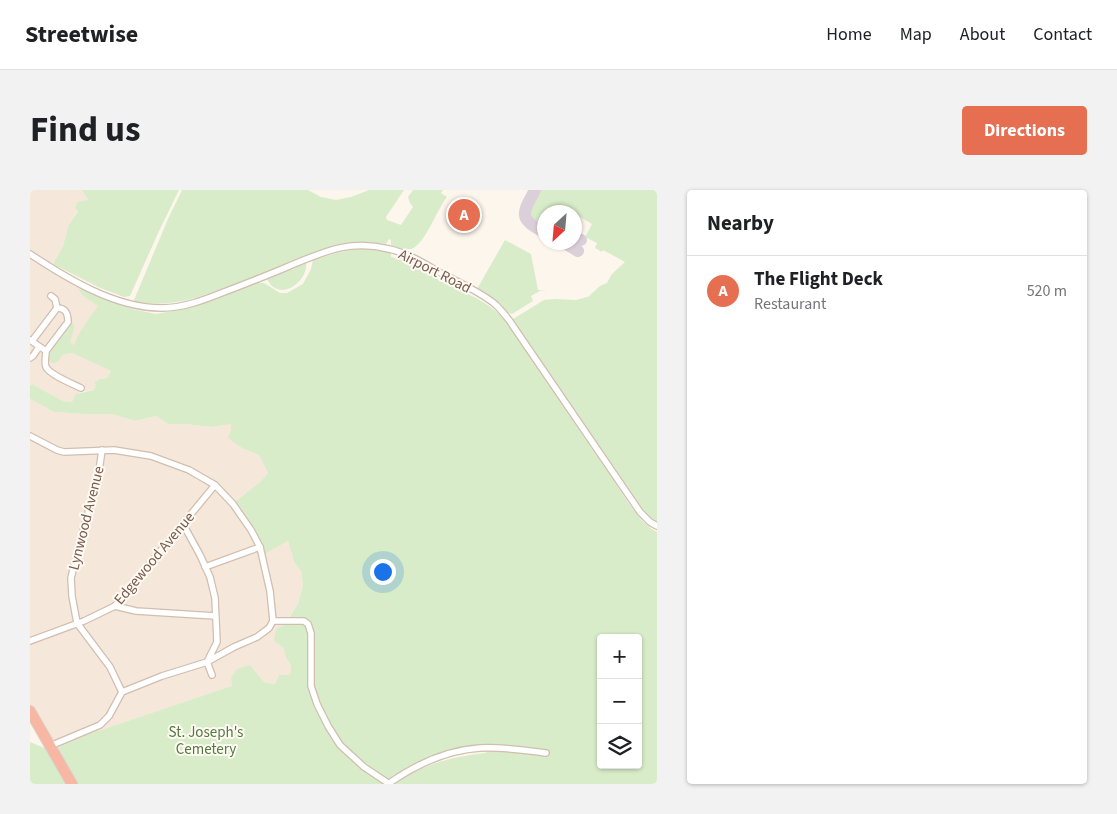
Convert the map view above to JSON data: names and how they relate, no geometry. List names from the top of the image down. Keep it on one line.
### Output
{"streets":{"street":["Airport Road","Lynwood Avenue","Edgewood Avenue"]},"crossings":[["Lynwood Avenue","Edgewood Avenue"]],"parks":["St. Joseph's Cemetery"],"north":"bottom left","page":{"header":"Streetwise","nav":["Home","Map","About","Contact"],"title":"Find us","buttons":"Directions","heading":"Nearby","pins":"A","list":[{"mark":"A","name":"The Flight Deck","note":"Restaurant","value":"520 m"}],"map_buttons":["+","−"]}}
